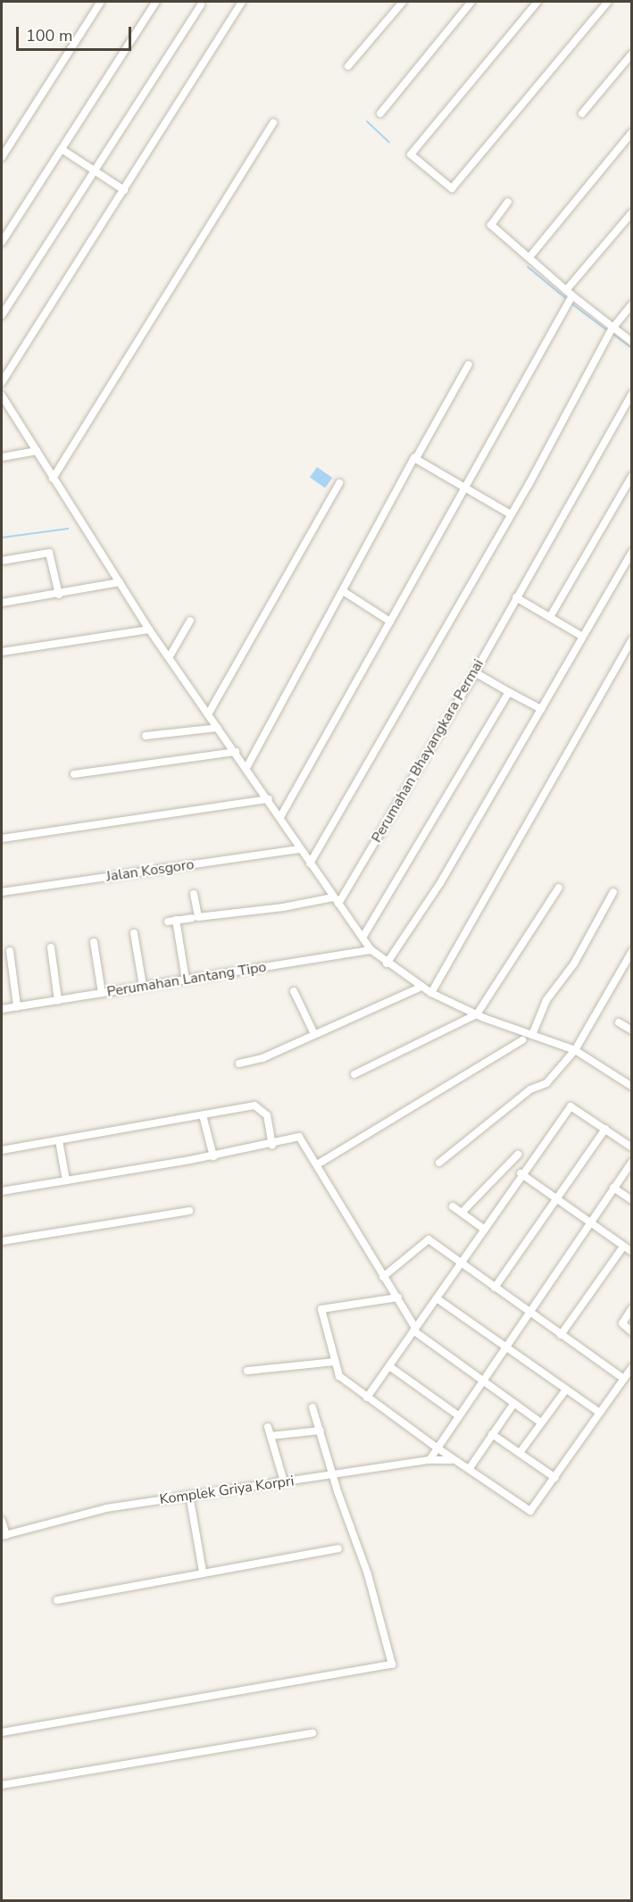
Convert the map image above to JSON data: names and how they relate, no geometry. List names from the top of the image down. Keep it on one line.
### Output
{"streets":{"street":["Perumahan Bhayangkara Permai","Jalan Kosgoro","Perumahan Lantang Tipo","Komplek Griya Korpri"]},"scale_bar":"100 m"}
